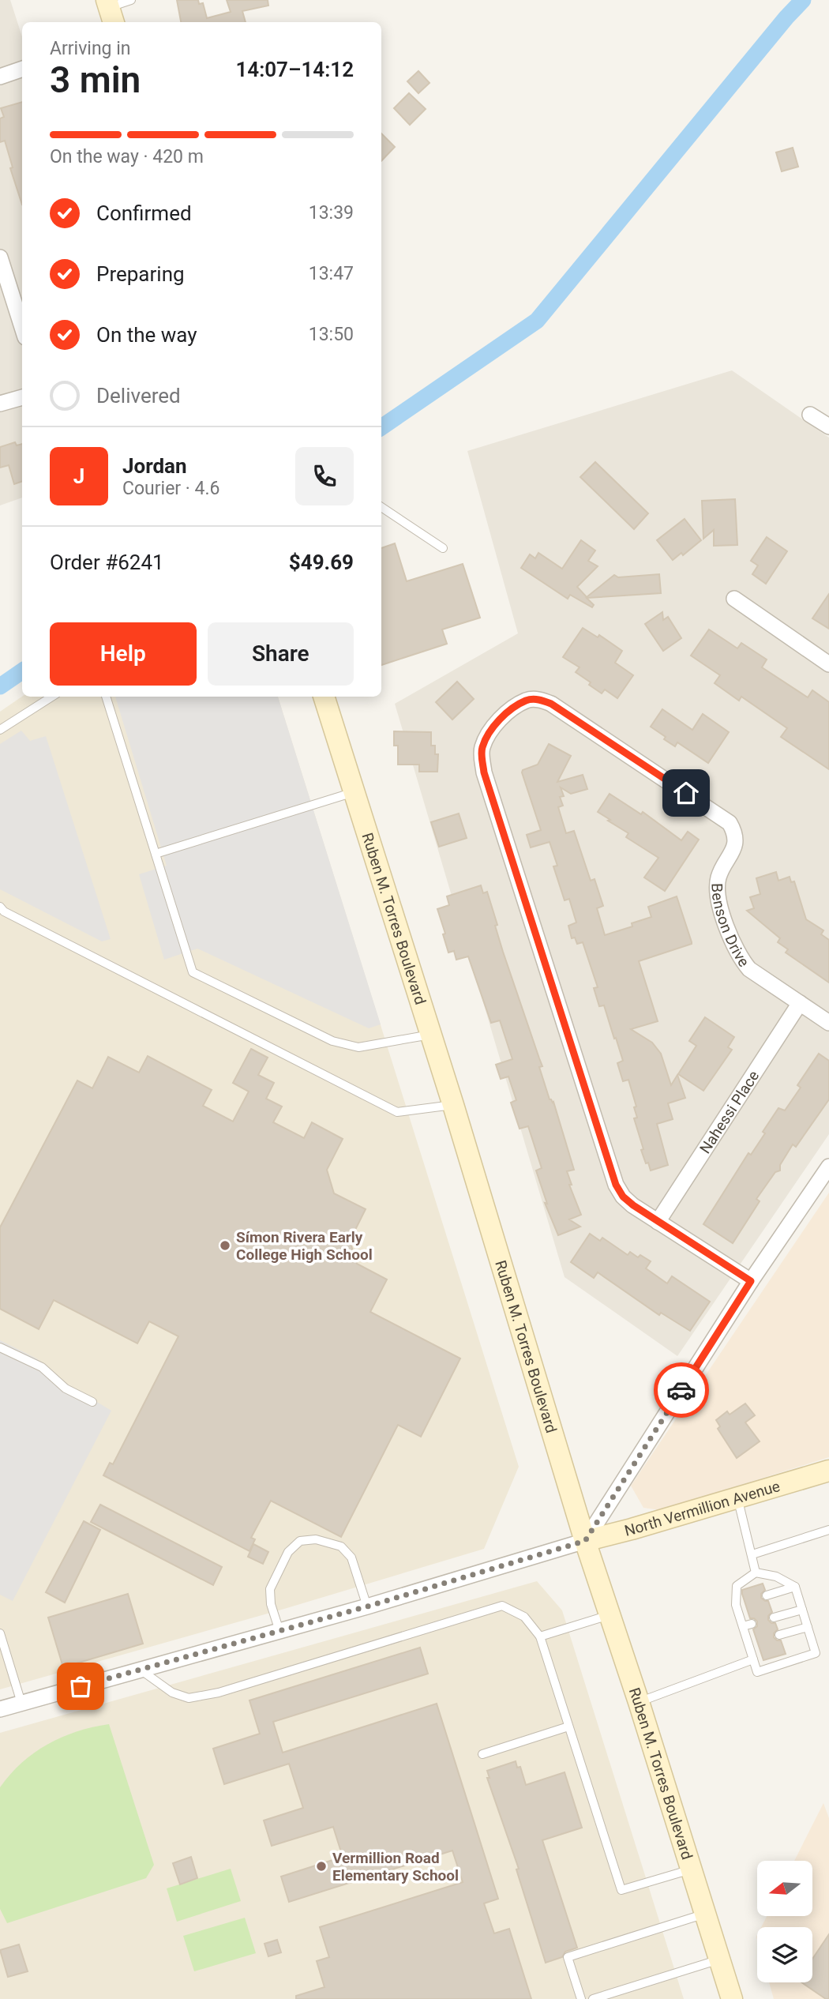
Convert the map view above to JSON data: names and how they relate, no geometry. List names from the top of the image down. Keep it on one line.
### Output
{"streets":{"main road":["Ruben M. Torres Boulevard","North Vermillion Avenue"],"street":["Benson Drive","Nahessi Place"]},"crossings":[["Ruben M. Torres Boulevard","North Vermillion Avenue"],["Benson Drive","Nahessi Place"]],"places":["Símon Rivera Early College High School","Vermillion Road Elementary School"],"north":"left","page":{"heading":["3 min","Arriving in","14:07–14:12"],"panel":["Jordan","Courier · 4.6","Order #6241","$49.69"],"bar":"On the way · 420 m","list":[["Confirmed","13:39"],["Preparing","13:47"],["On the way","13:50"],"Delivered"],"round":"J","buttons":["Help","Share"]}}
